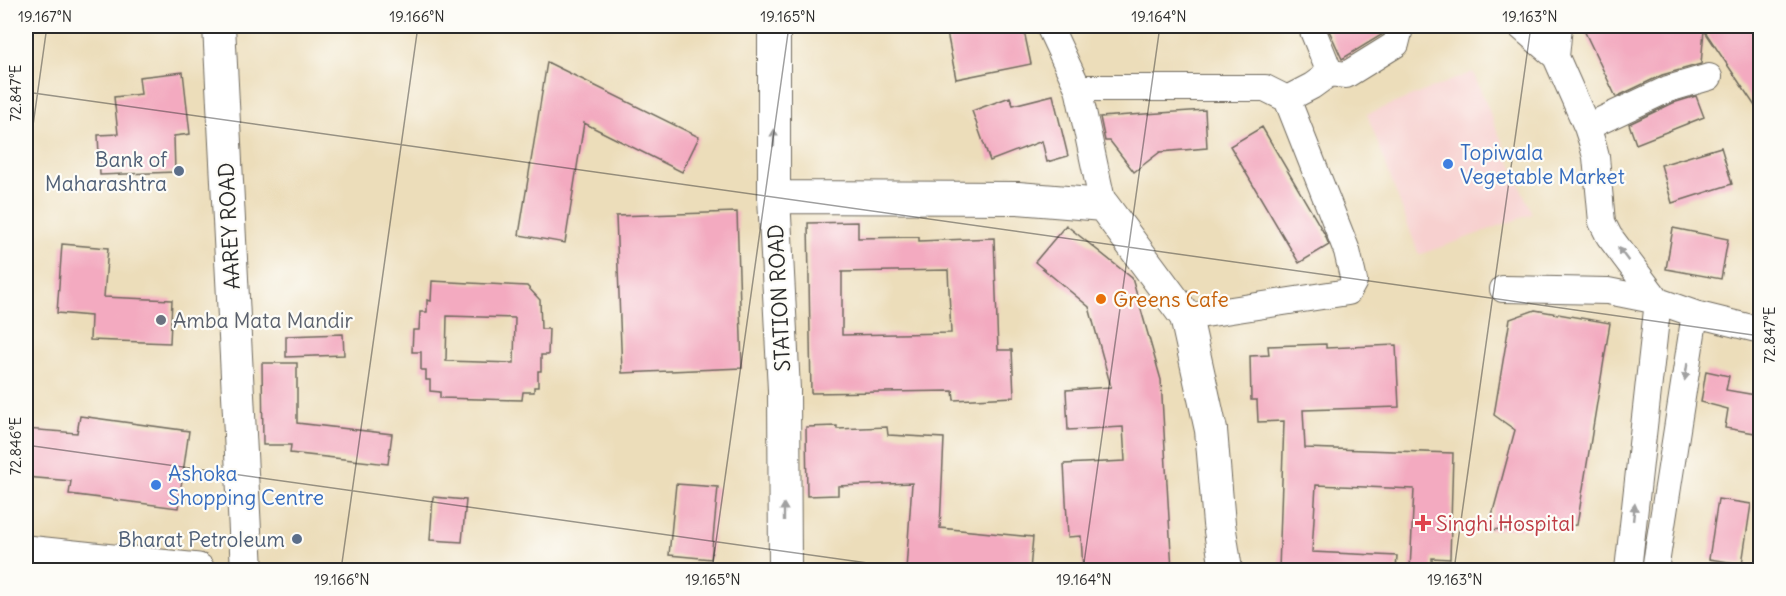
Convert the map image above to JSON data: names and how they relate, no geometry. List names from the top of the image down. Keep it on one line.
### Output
{"streets":{"street":["AAREY ROAD","STATION ROAD"]},"one_way":["STATION ROAD"],"places":{"other":["Topiwala Vegetable Market","Bank of Maharashtra","Greens Cafe","Amba Mata Mandir","Ashoka Shopping Centre","Bharat Petroleum"],"health":["Singhi Hospital"]},"coordinates":["19.167°N","19.166°N","19.165°N","19.164°N","19.163°N","72.847°E","72.846°E"]}
